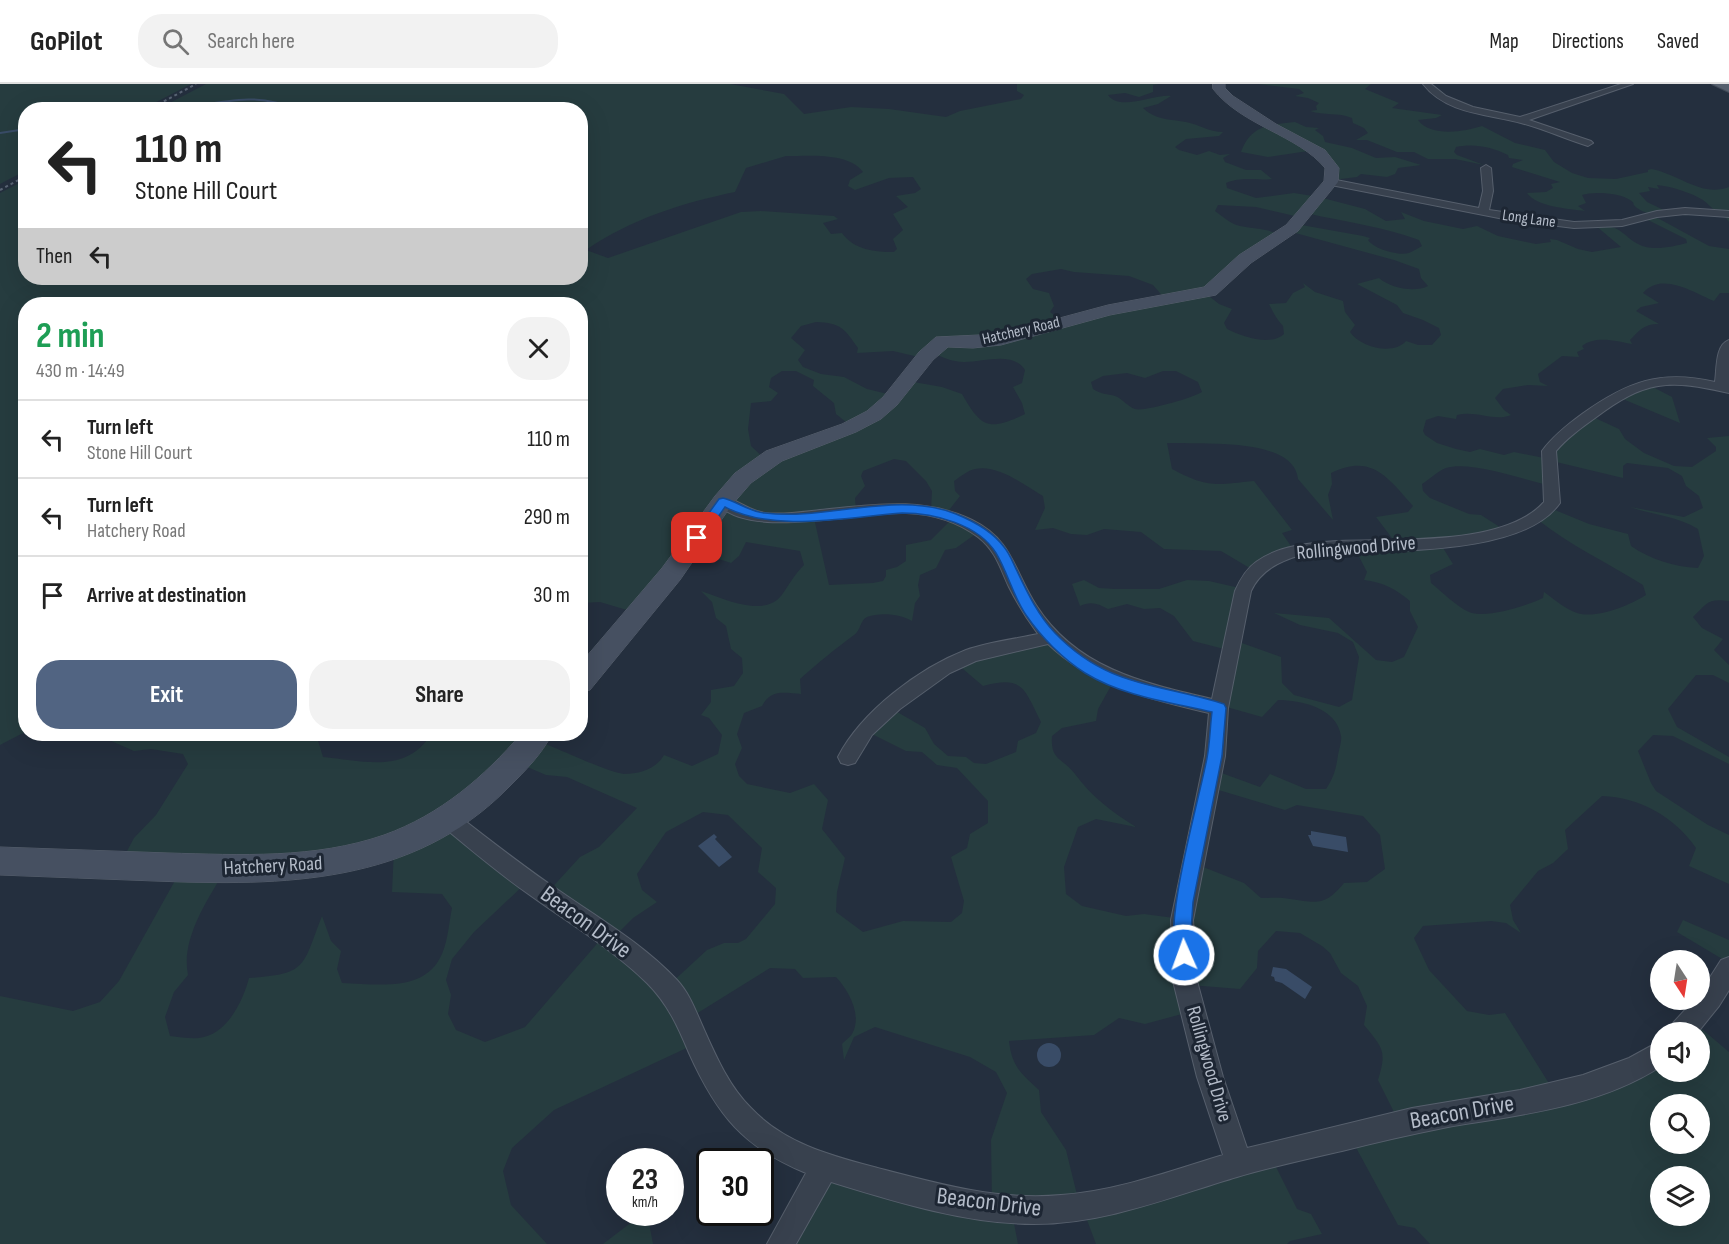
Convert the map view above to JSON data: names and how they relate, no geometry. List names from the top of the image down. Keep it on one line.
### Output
{"streets":{"street":["Long Lane","Hatchery Road","Rollingwood Drive","Beacon Drive"]},"crossings":[["Long Lane","Hatchery Road"],["Hatchery Road","Beacon Drive"],["Rollingwood Drive","Beacon Drive"]],"north":"bottom","page":{"header":"GoPilot","search":"Search here","nav":["Map","Directions","Saved"],"turn":["110 m","Stone Hill Court"],"then":"Then","heading":["2 min","430 m · 14:49"],"list":[{"name":"Turn left","note":"Stone Hill Court","value":"110 m"},{"name":"Turn left","note":"Hatchery Road","value":"290 m"},{"name":"Arrive at destination","value":"30 m"}],"buttons":["Exit","Share"],"speed":"23 km/h","limit":"30"}}
